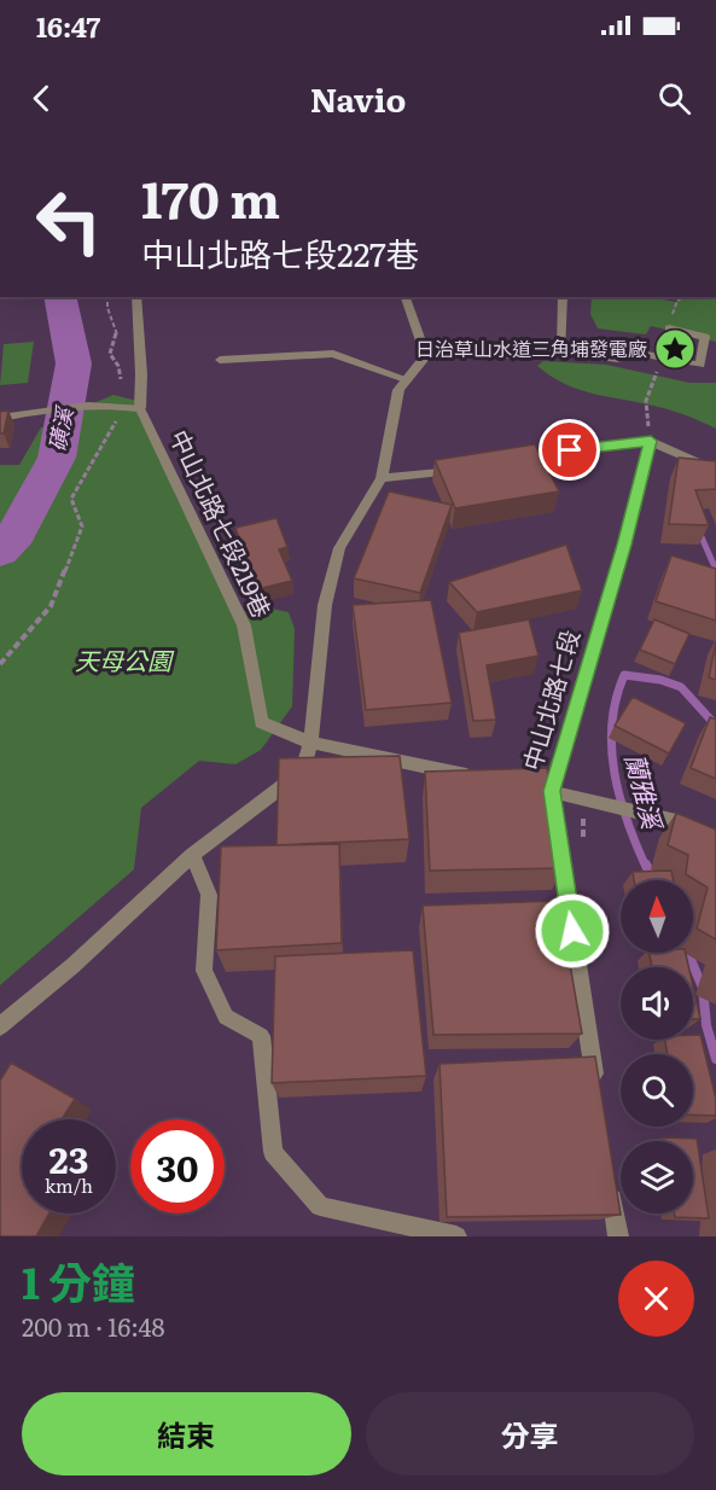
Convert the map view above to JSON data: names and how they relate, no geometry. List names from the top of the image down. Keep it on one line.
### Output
{"streets":{"street":["中山北路七段219巷","中山北路七段"]},"water":["磺溪","蘭雅溪"],"parks":["天母公園"],"places":{"place":["日治草山水道三角埔發電廠"]},"north":"top","page":{"status":"16:47","header":"Navio","turn":["170 m","中山北路七段227巷"],"speed":"23 km/h","limit":"30","heading":["1 分鐘","200 m · 16:48"],"buttons":["結束","分享"]}}
